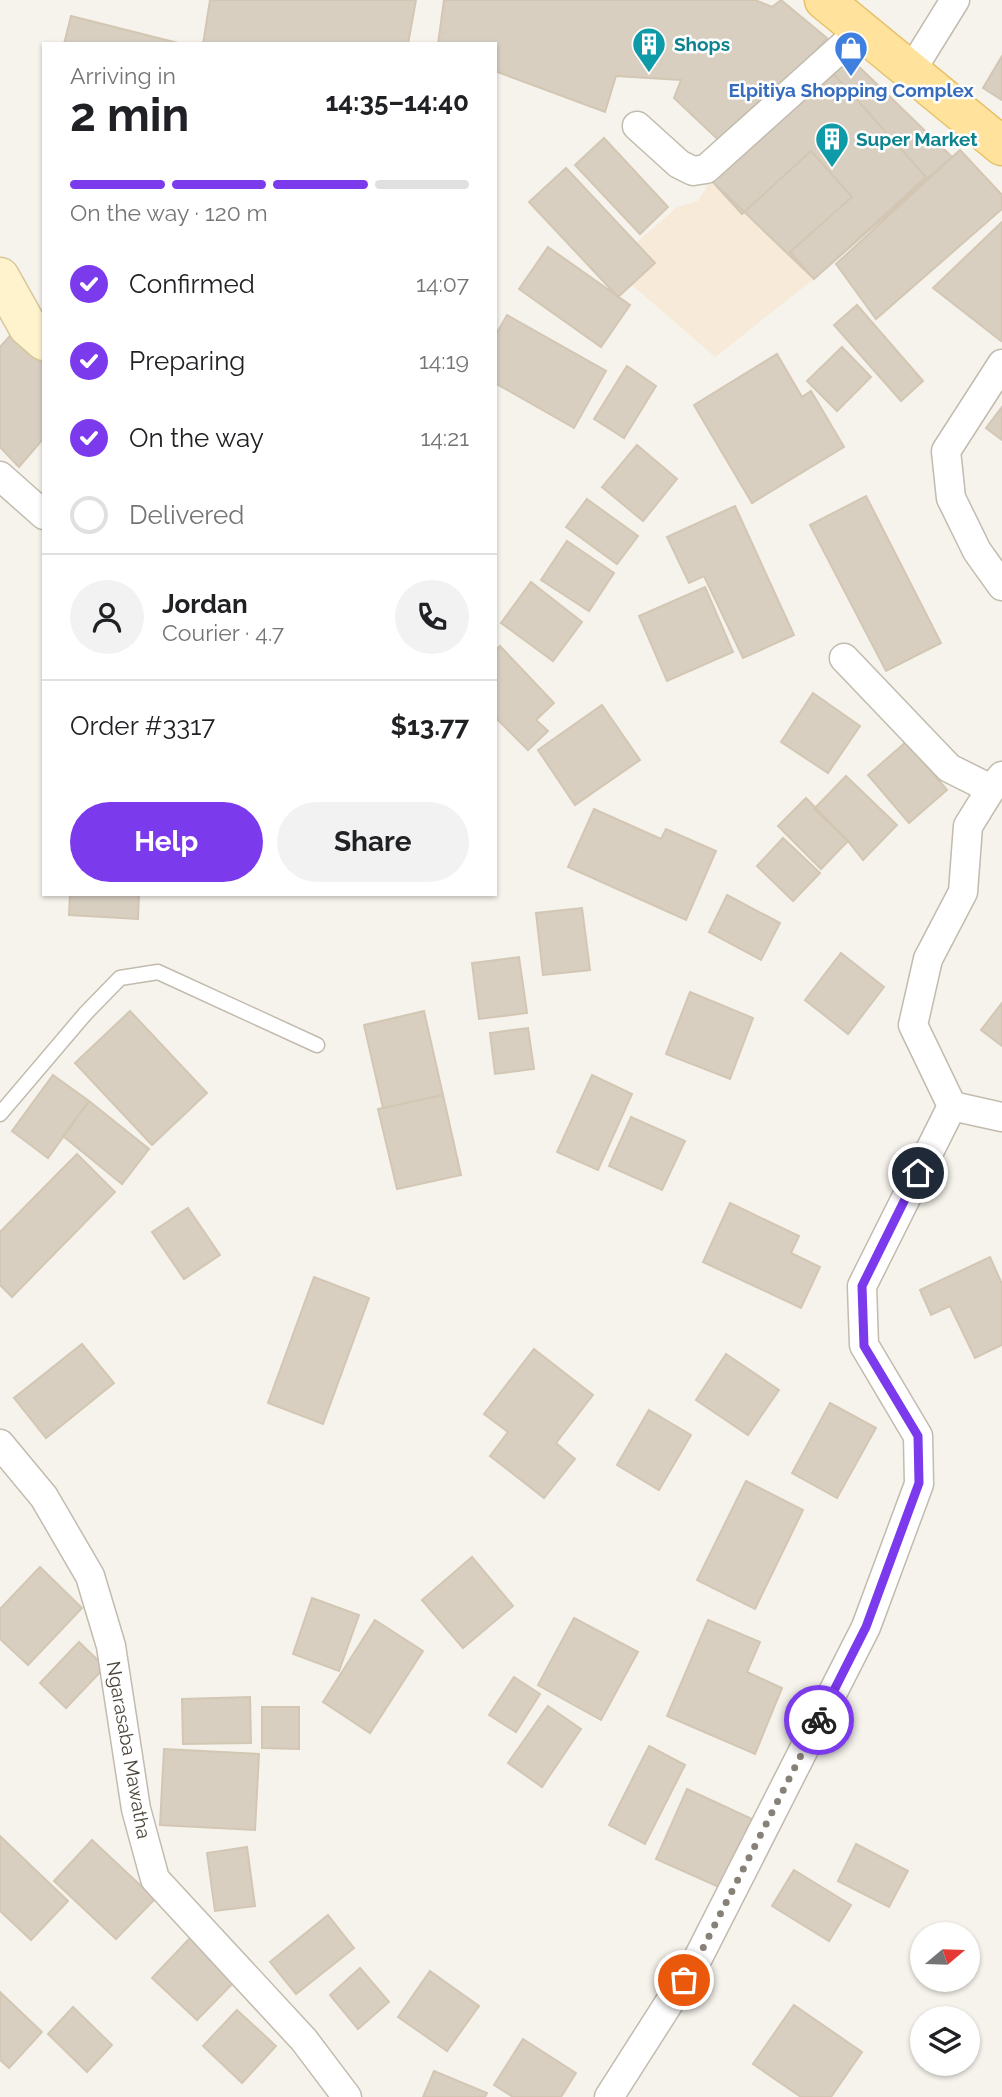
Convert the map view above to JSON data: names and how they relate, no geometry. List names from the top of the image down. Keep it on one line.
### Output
{"streets":{"street":["Ngarasaba Mawatha"]},"places":{"building":["Shops","Super Market"],"shop":["Elpitiya Shopping Complex"]},"north":"right","page":{"heading":["2 min","Arriving in","14:35–14:40"],"panel":["Jordan","Courier · 4.7","Order #3317","$13.77"],"bar":"On the way · 120 m","list":[["Confirmed","14:07"],["Preparing","14:19"],["On the way","14:21"],"Delivered"],"buttons":["Help","Share"]}}
